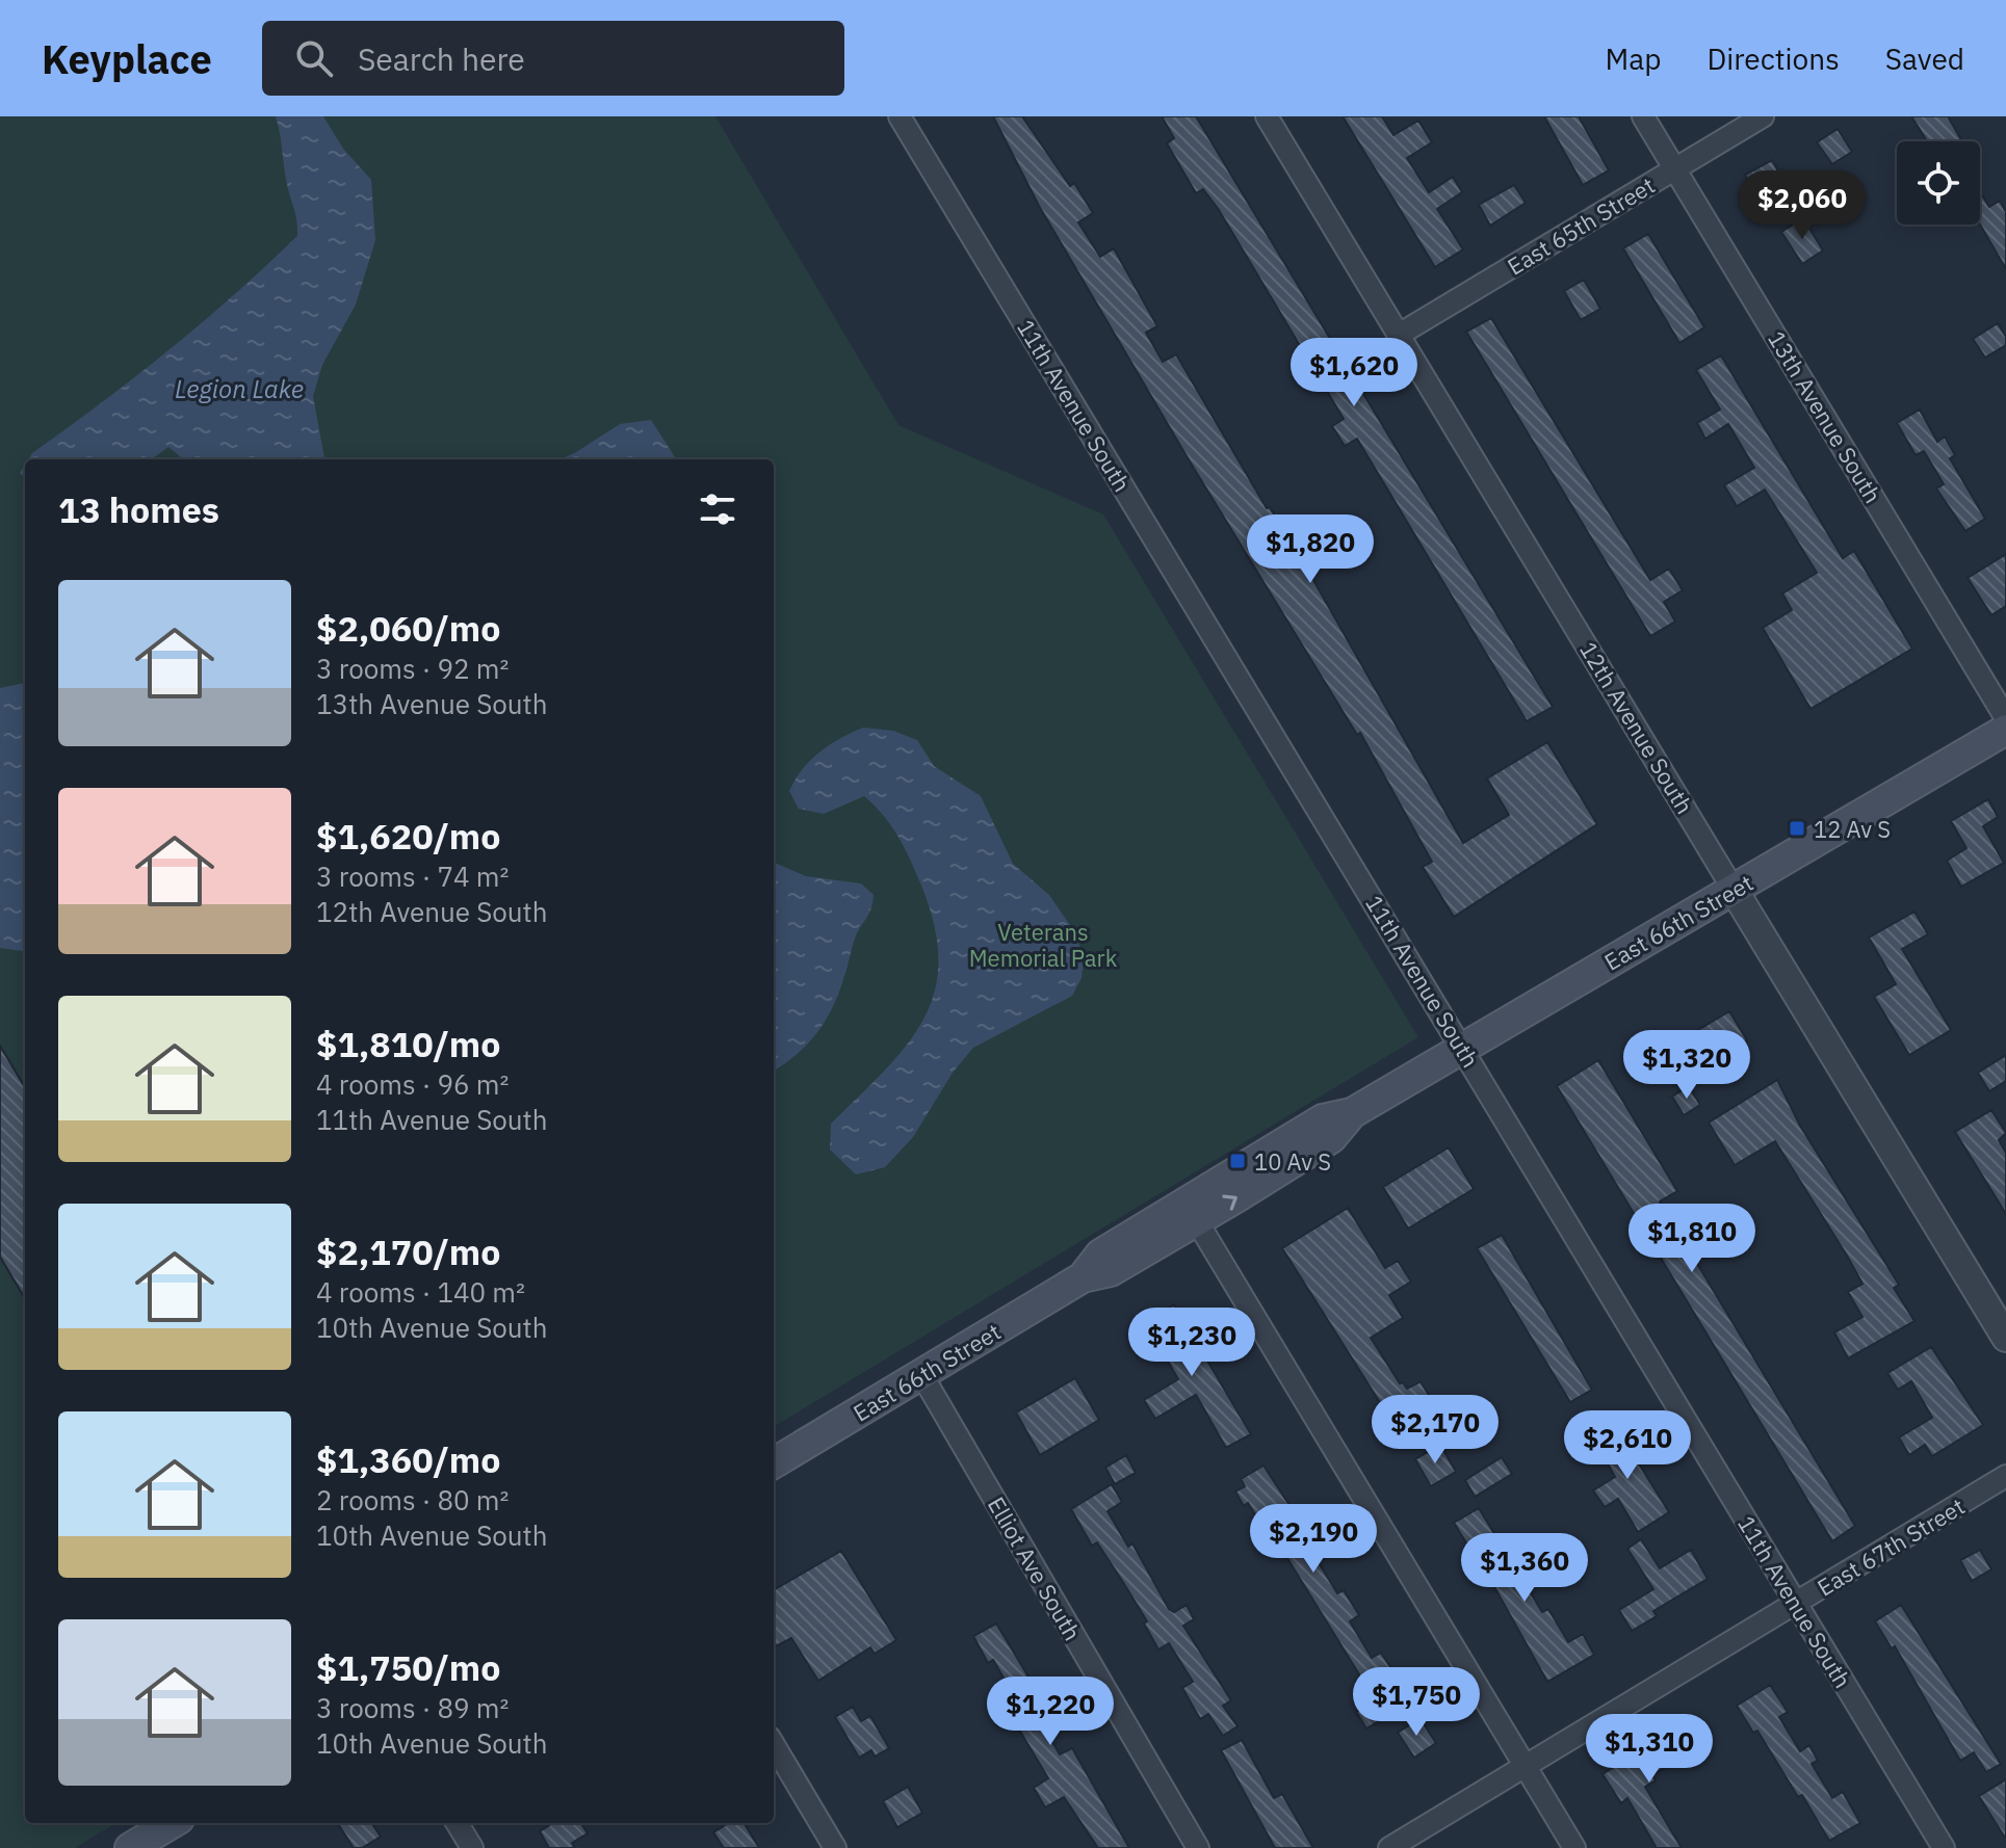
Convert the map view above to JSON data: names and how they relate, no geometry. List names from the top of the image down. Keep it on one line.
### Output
{"streets":{"main road":["East 66th Street"],"street":["East 65th Street","11th Avenue South","13th Avenue South","12th Avenue South","East 67th Street","Elliot Ave South"]},"crossings":[["East 65th Street","13th Avenue South"],["East 65th Street","12th Avenue South"],["11th Avenue South","East 66th Street"],["11th Avenue South","East 67th Street"],["12th Avenue South","East 66th Street"],["East 66th Street","Elliot Ave South"]],"water":["Legion Lake"],"parks":["Veterans Memorial Park"],"places":{"transit":["12 Av S","10 Av S"]},"page":{"header":"Keyplace","search":"Search here","nav":["Map","Directions","Saved"],"price":["$2,060","$1,620","$1,820","$1,320","$1,810","$1,230","$2,170","$2,610","$2,190","$1,360","$1,750","$1,220","$1,310"],"heading":"13 homes","list":[{"name":"$2,060/mo","note":"3 rooms · 92 m² · 13th Avenue South"},{"name":"$1,620/mo","note":"3 rooms · 74 m² · 12th Avenue South"},{"name":"$1,810/mo","note":"4 rooms · 96 m² · 11th Avenue South"},{"name":"$2,170/mo","note":"4 rooms · 140 m² · 10th Avenue South"},{"name":"$1,360/mo","note":"2 rooms · 80 m² · 10th Avenue South"},{"name":"$1,750/mo","note":"3 rooms · 89 m² · 10th Avenue South"}]}}
